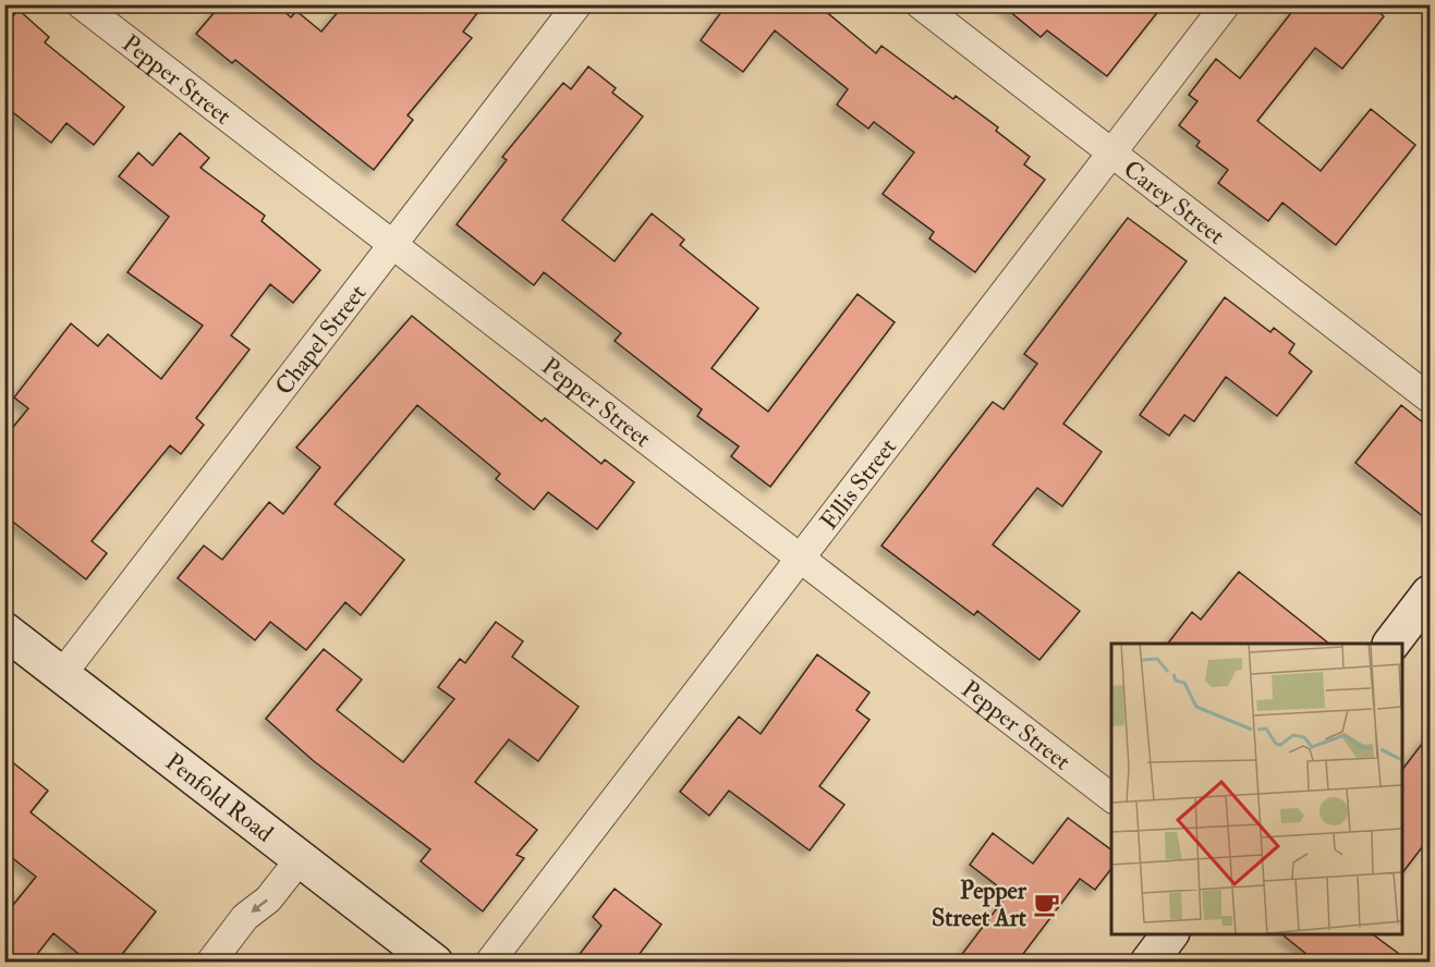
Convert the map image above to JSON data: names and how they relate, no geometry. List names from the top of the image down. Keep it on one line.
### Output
{"streets":{"main road":["Penfold Road"],"street":["Pepper Street","Carey Street","Chapel Street","Ellis Street"]},"crossings":[["Pepper Street","Chapel Street"],["Pepper Street","Ellis Street"],["Carey Street","Ellis Street"],["Chapel Street","Penfold Road"]],"places":{"cafe":["Pepper Street Art"]}}
